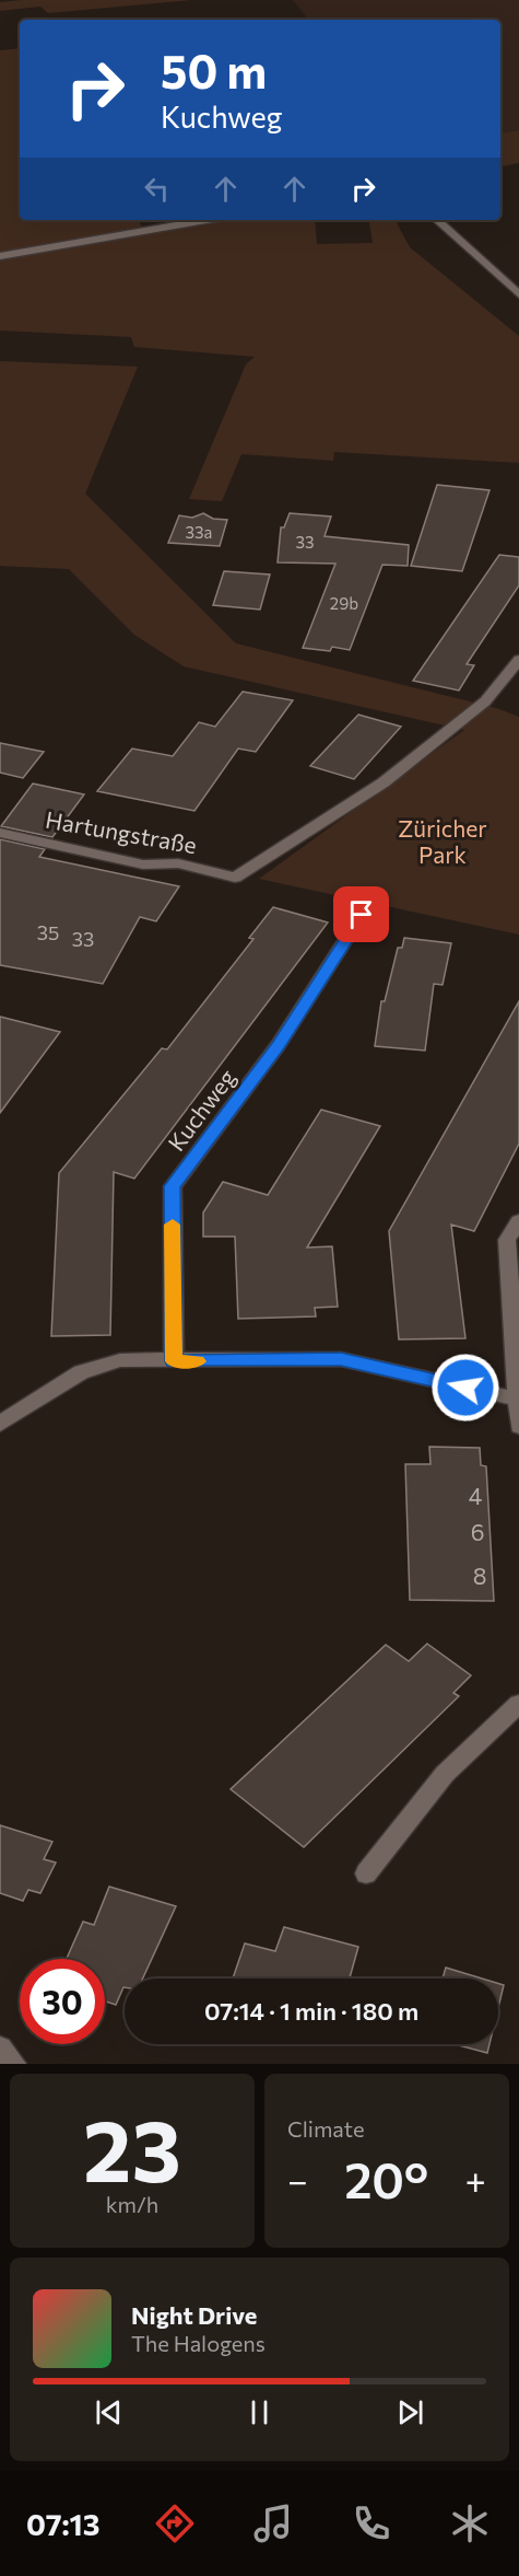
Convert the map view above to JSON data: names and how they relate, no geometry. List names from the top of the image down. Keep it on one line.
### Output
{"streets":{"street":["Hartungstraße","Kuchweg"]},"parks":["Züricher Park"],"house_numbers":["33a","33","29b","35","33","4","6","8"],"page":{"turn":["50 m","Kuchweg"],"limit":"30","trip":"07:14 · 1 min · 180 m","tile":[["23","km/h"],"Climate"],"heat":["−","20°","+"],"song":["Night Drive","The Halogens"],"tabs":"07:13"}}
